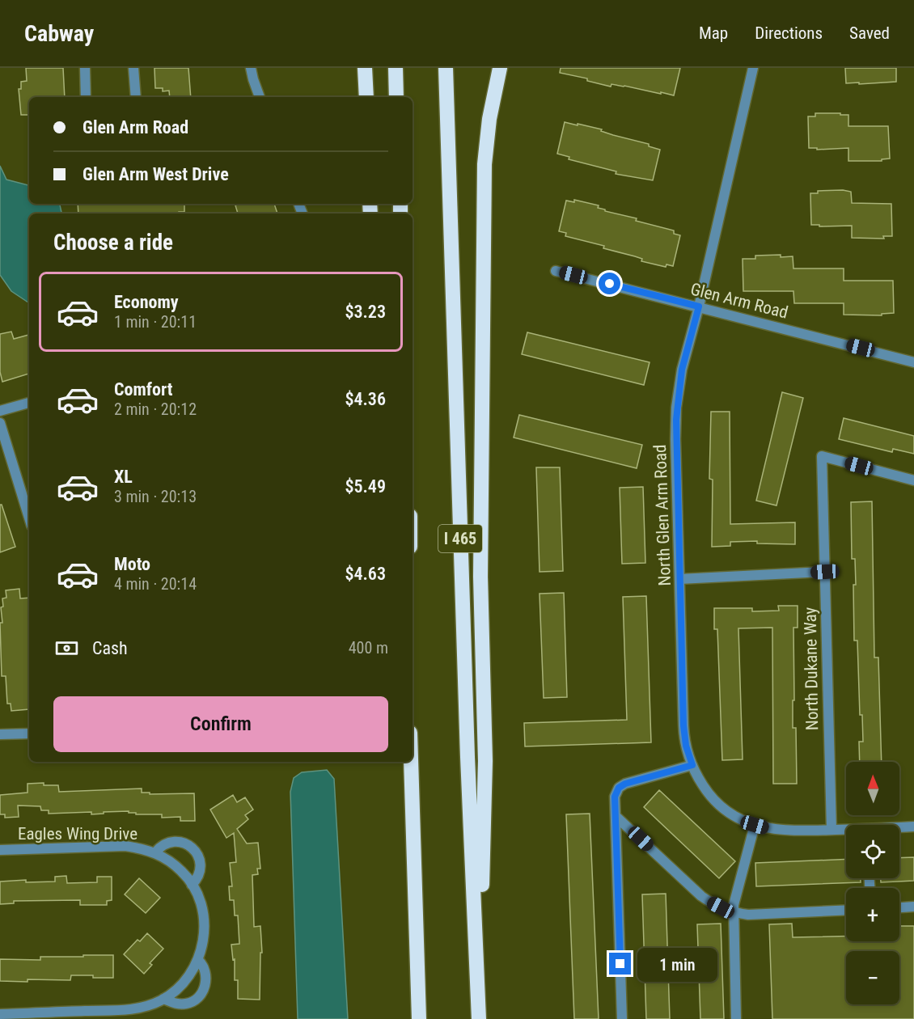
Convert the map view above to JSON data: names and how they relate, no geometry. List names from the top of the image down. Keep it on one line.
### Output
{"streets":{"highway":["I 465"],"street":["Glen Arm Road","North Glen Arm Road","North Dukane Way","Eagles Wing Drive"]},"crossings":[["Glen Arm Road","North Glen Arm Road"],["North Glen Arm Road","North Dukane Way"]],"north":"top","page":{"header":"Cabway","nav":["Map","Directions","Saved"],"banner":["Glen Arm Road","Glen Arm West Drive"],"heading":"Choose a ride","list":[{"name":"Economy","note":"1 min · 20:11","value":"$3.23"},{"name":"Comfort","note":"2 min · 20:12","value":"$4.36"},{"name":"XL","note":"3 min · 20:13","value":"$5.49"},{"name":"Moto","note":"4 min · 20:14","value":"$4.63"}],"pay":["Cash","400 m"],"buttons":"Confirm","map_buttons":["+","−"],"bubble":"1 min"}}
